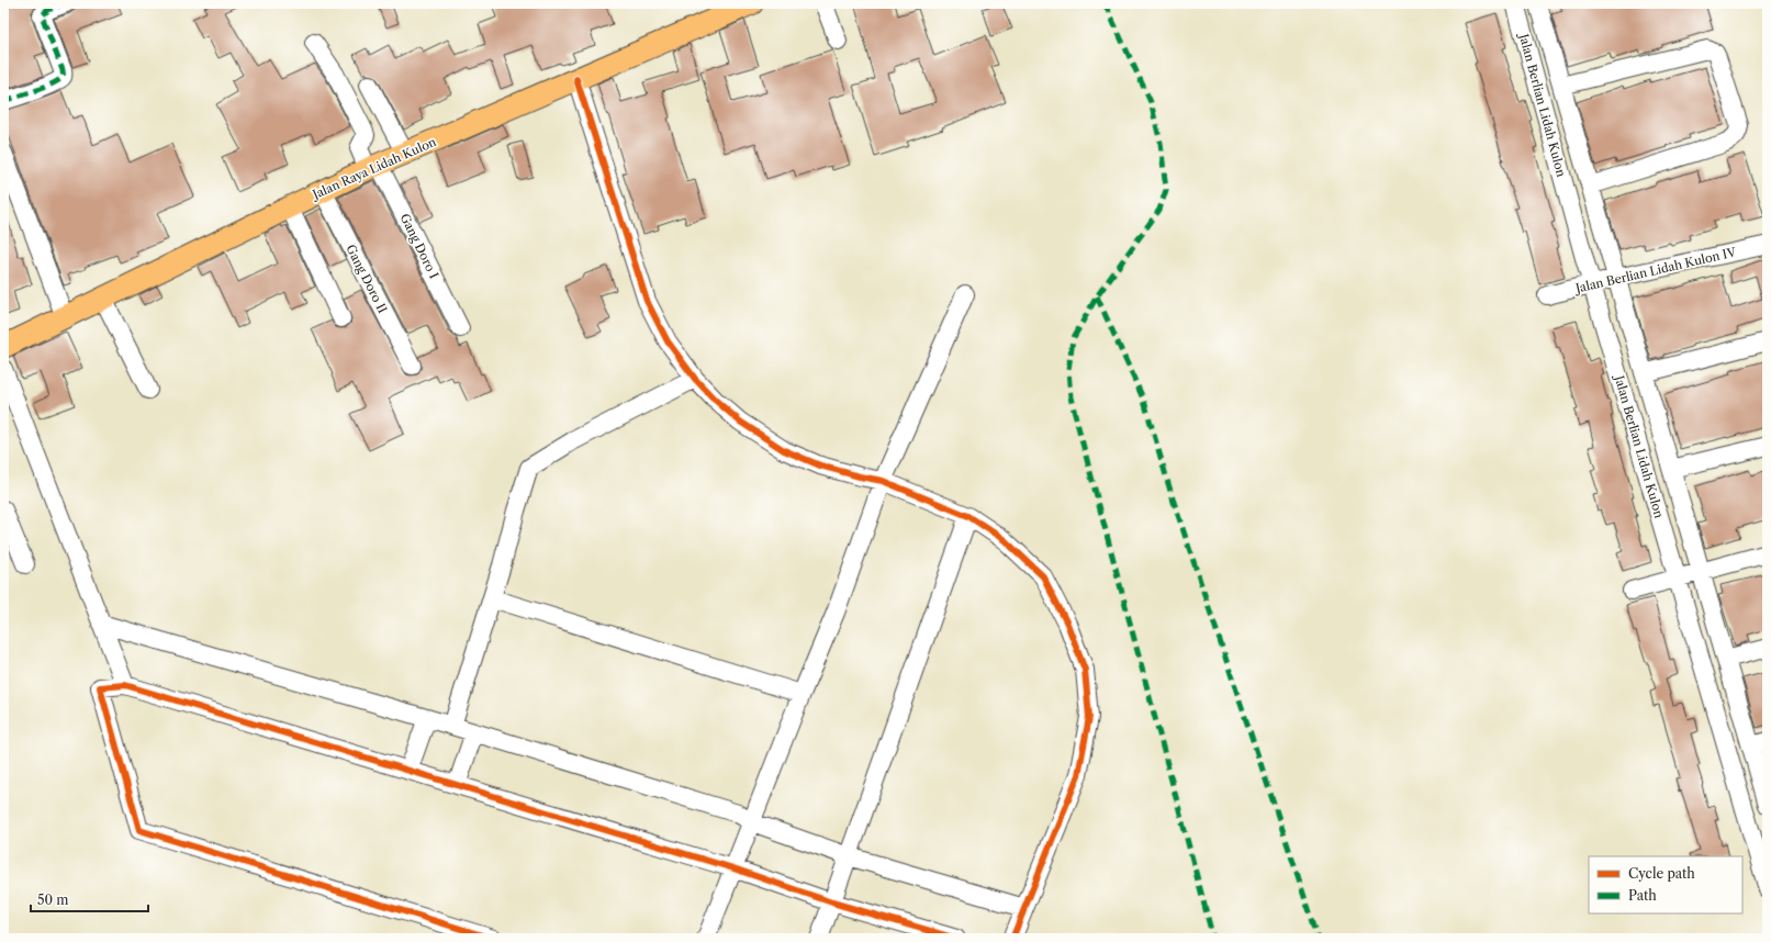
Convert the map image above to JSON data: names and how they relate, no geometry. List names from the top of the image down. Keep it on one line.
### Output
{"streets":{"main road":["Jalan Raya Lidah Kulon"],"street":["Jalan Berlian Lidah Kulon","Gang Doro I","Jalan Berlian Lidah Kulon IV","Gang Doro II"]},"crossings":[["Jalan Berlian Lidah Kulon","Jalan Berlian Lidah Kulon IV"],["Jalan Raya Lidah Kulon","Gang Doro I"],["Jalan Raya Lidah Kulon","Gang Doro II"]],"legend":["Cycle path","Path"],"scale_bar":"50 m"}
